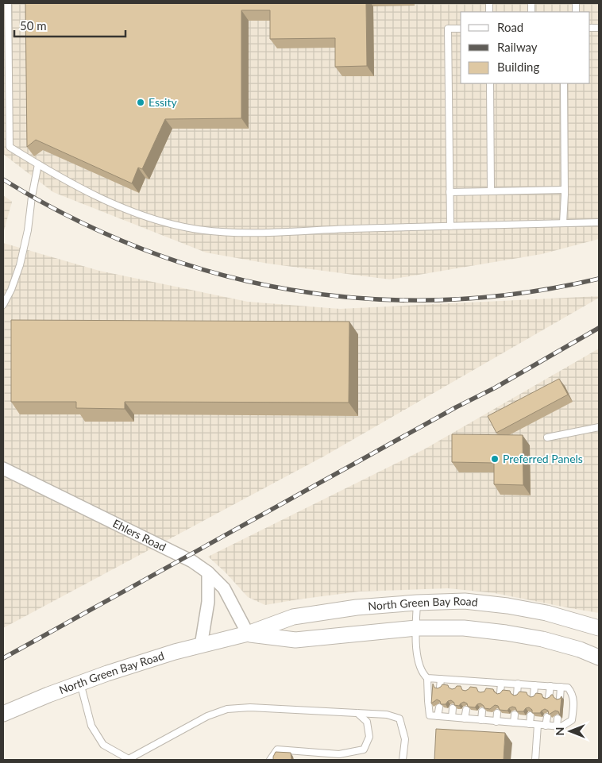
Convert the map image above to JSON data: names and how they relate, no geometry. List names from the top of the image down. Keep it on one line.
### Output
{"streets":{"street":["Ehlers Road","North Green Bay Road"]},"crossings":[["Ehlers Road","North Green Bay Road"]],"places":["Essity","Preferred Panels"],"legend":["Road","Railway","Building"],"scale_bar":"50 m","north":"left"}
